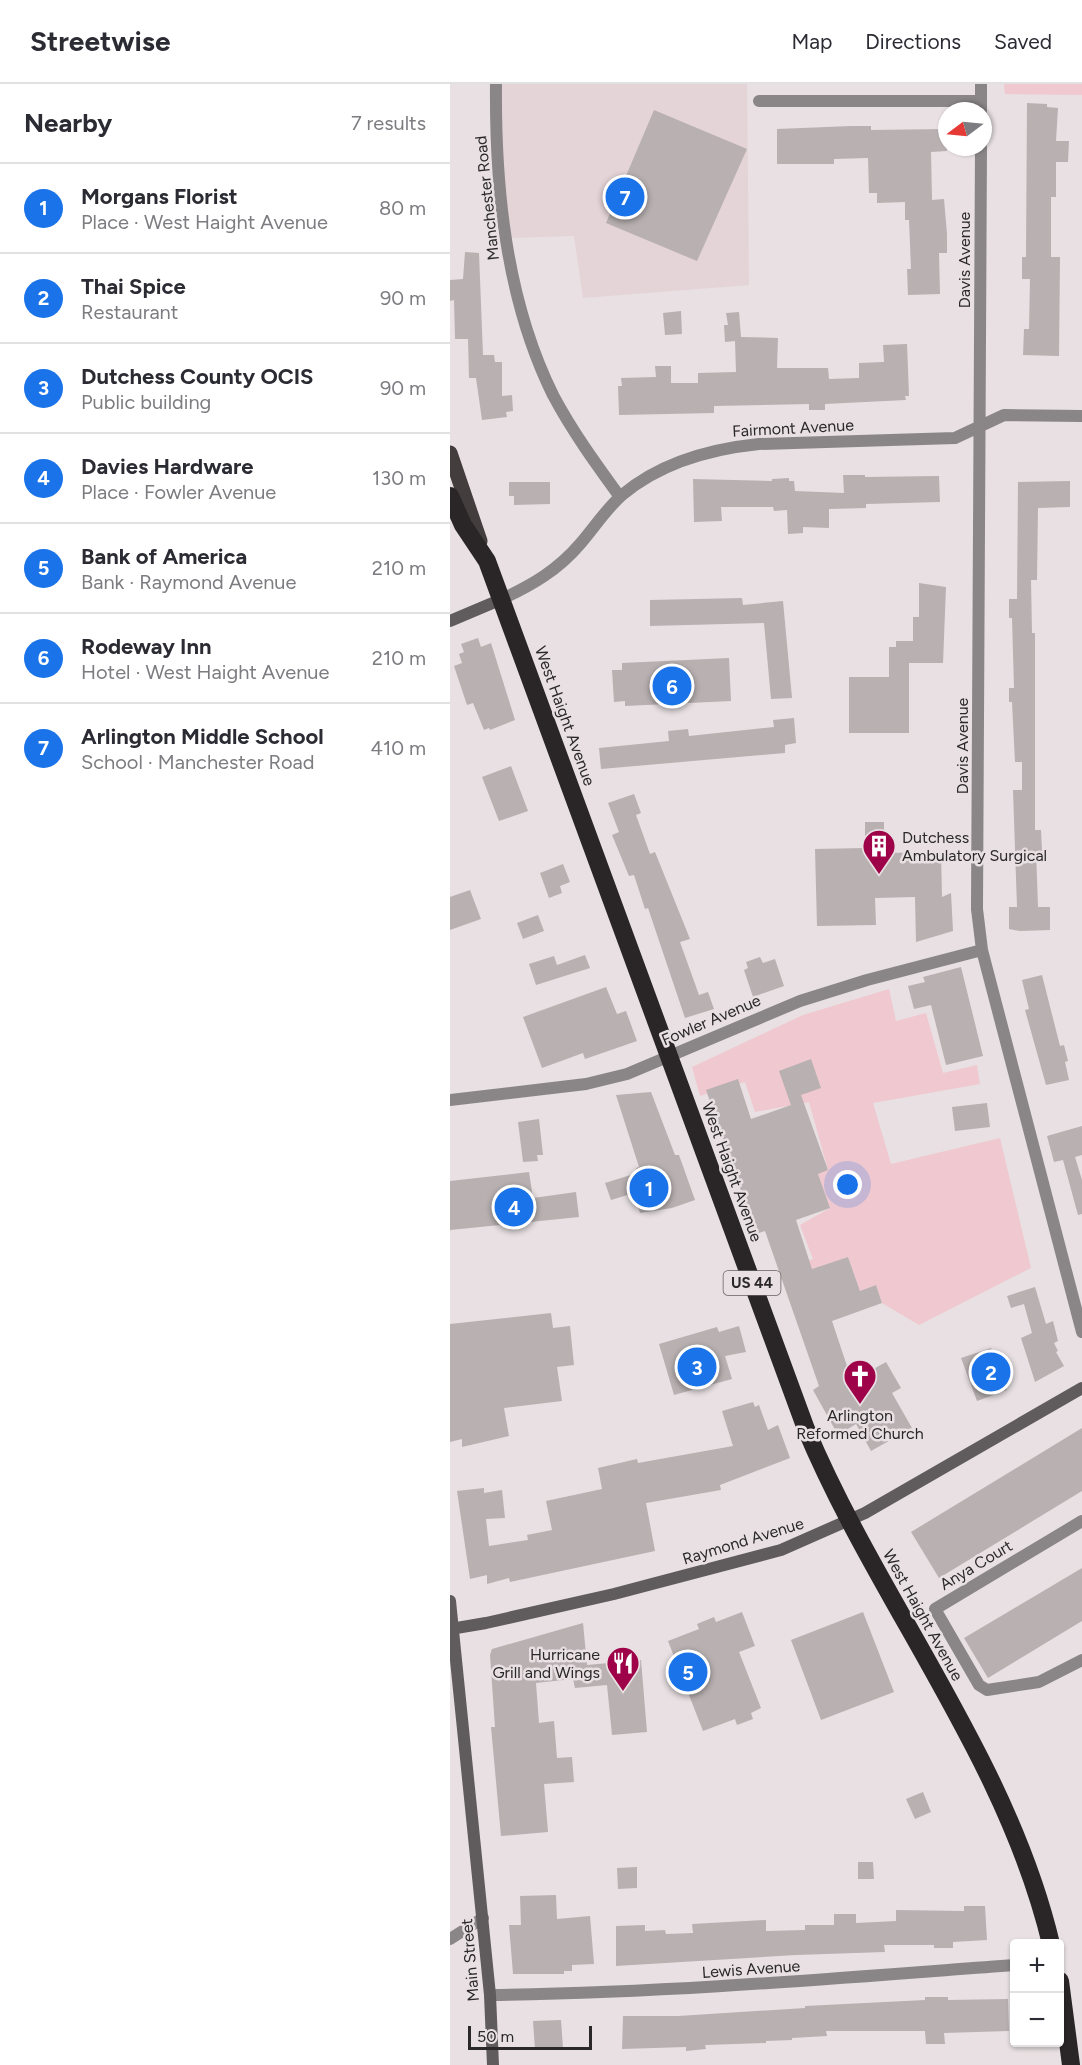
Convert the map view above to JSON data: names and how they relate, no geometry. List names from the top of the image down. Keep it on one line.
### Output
{"streets":{"highway":["West Haight Avenue","US 44"],"main road":["Fairmont Avenue","Raymond Avenue","Main Street"],"street":["Manchester Road","Davis Avenue","Fowler Avenue","Anya Court","Lewis Avenue"]},"crossings":[["Manchester Road","Fairmont Avenue"],["Davis Avenue","Fairmont Avenue"],["Davis Avenue","Fowler Avenue"],["Fairmont Avenue","West Haight Avenue"],["West Haight Avenue","Fowler Avenue"],["West Haight Avenue","US 44"],["West Haight Avenue","Raymond Avenue"],["Raymond Avenue","Main Street"],["Main Street","Lewis Avenue"]],"places":{"building":["Dutchess Ambulatory Surgical"],"church":["Arlington Reformed Church"],"restaurant":["Hurricane Grill and Wings"]},"scale_bar":"50 m","north":"left","page":{"header":"Streetwise","nav":["Map","Directions","Saved"],"heading":["Nearby","7 results"],"list":[{"mark":"1","name":"Morgans Florist","note":"Place · West Haight Avenue","value":"80 m"},{"mark":"2","name":"Thai Spice","note":"Restaurant","value":"90 m"},{"mark":"3","name":"Dutchess County OCIS","note":"Public building","value":"90 m"},{"mark":"4","name":"Davies Hardware","note":"Place · Fowler Avenue","value":"130 m"},{"mark":"5","name":"Bank of America","note":"Bank · Raymond Avenue","value":"210 m"},{"mark":"6","name":"Rodeway Inn","note":"Hotel · West Haight Avenue","value":"210 m"},{"mark":"7","name":"Arlington Middle School","note":"School · Manchester Road","value":"410 m"}],"pins":["7","6","1","4","3","2","5"],"map_buttons":["+","−"],"scale":"50 m"}}
